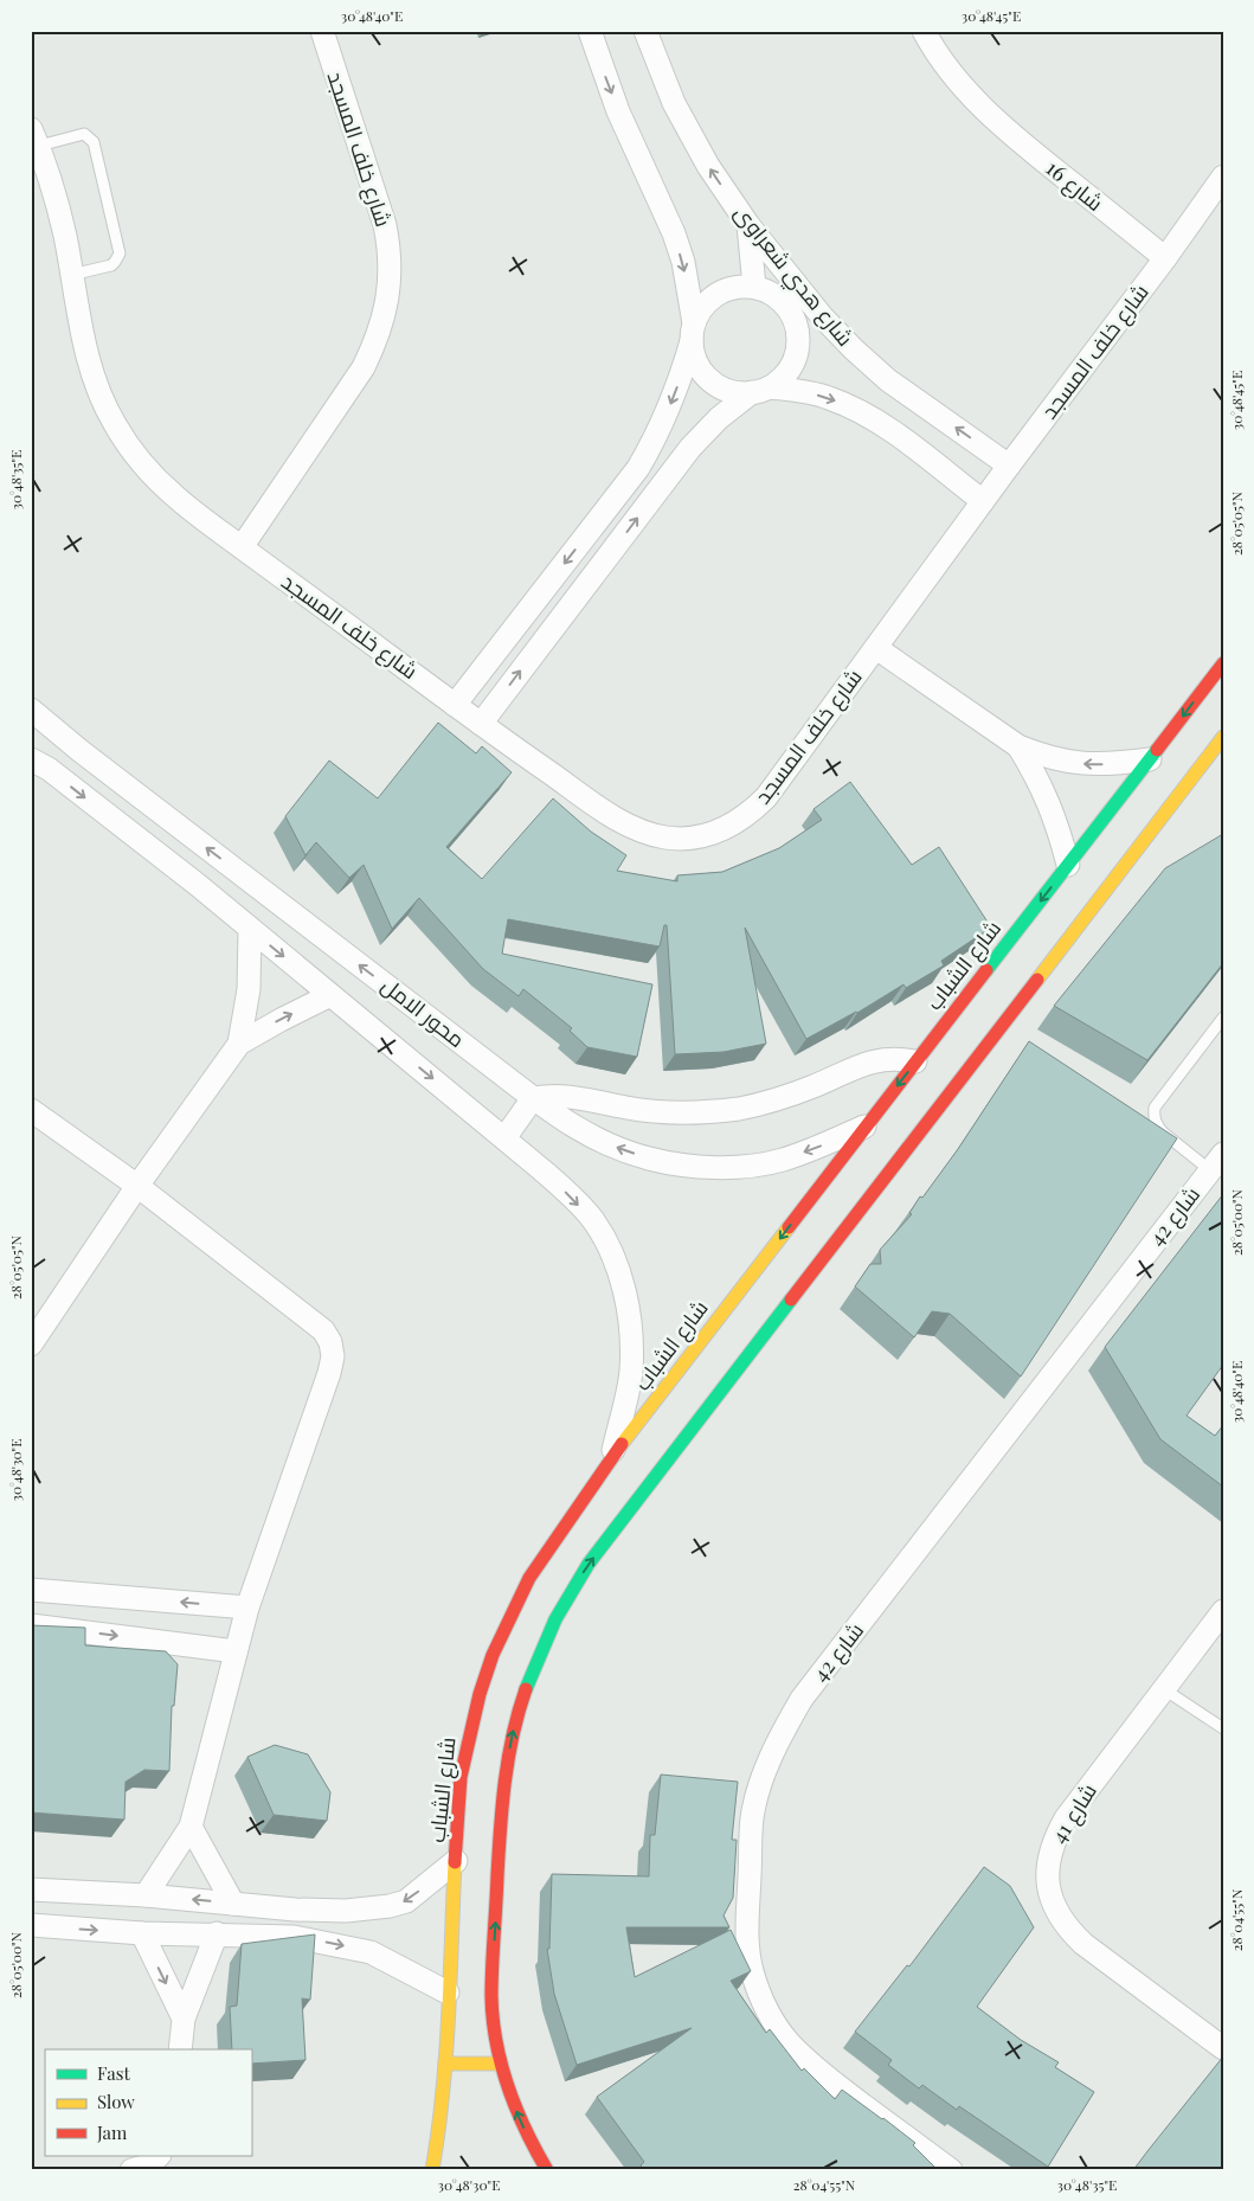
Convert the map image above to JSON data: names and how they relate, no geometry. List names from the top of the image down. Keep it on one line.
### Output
{"streets":{"street":["شارع خلف المسجد","شارع 16","شارع هدي شعراوى","شارع الشباب","محور الامل","شارع 42","شارع 41"]},"crossings":[["شارع خلف المسجد","شارع 16"],["شارع خلف المسجد","شارع هدي شعراوى"],["شارع الشباب","محور الامل"]],"legend":["Fast","Slow","Jam"],"coordinates":["30°48'40\"E","30°48'45\"E","30°48'35\"E","28°05'05\"N","28°05'00\"N","30°48'30\"E","28°04'55\"N"]}
